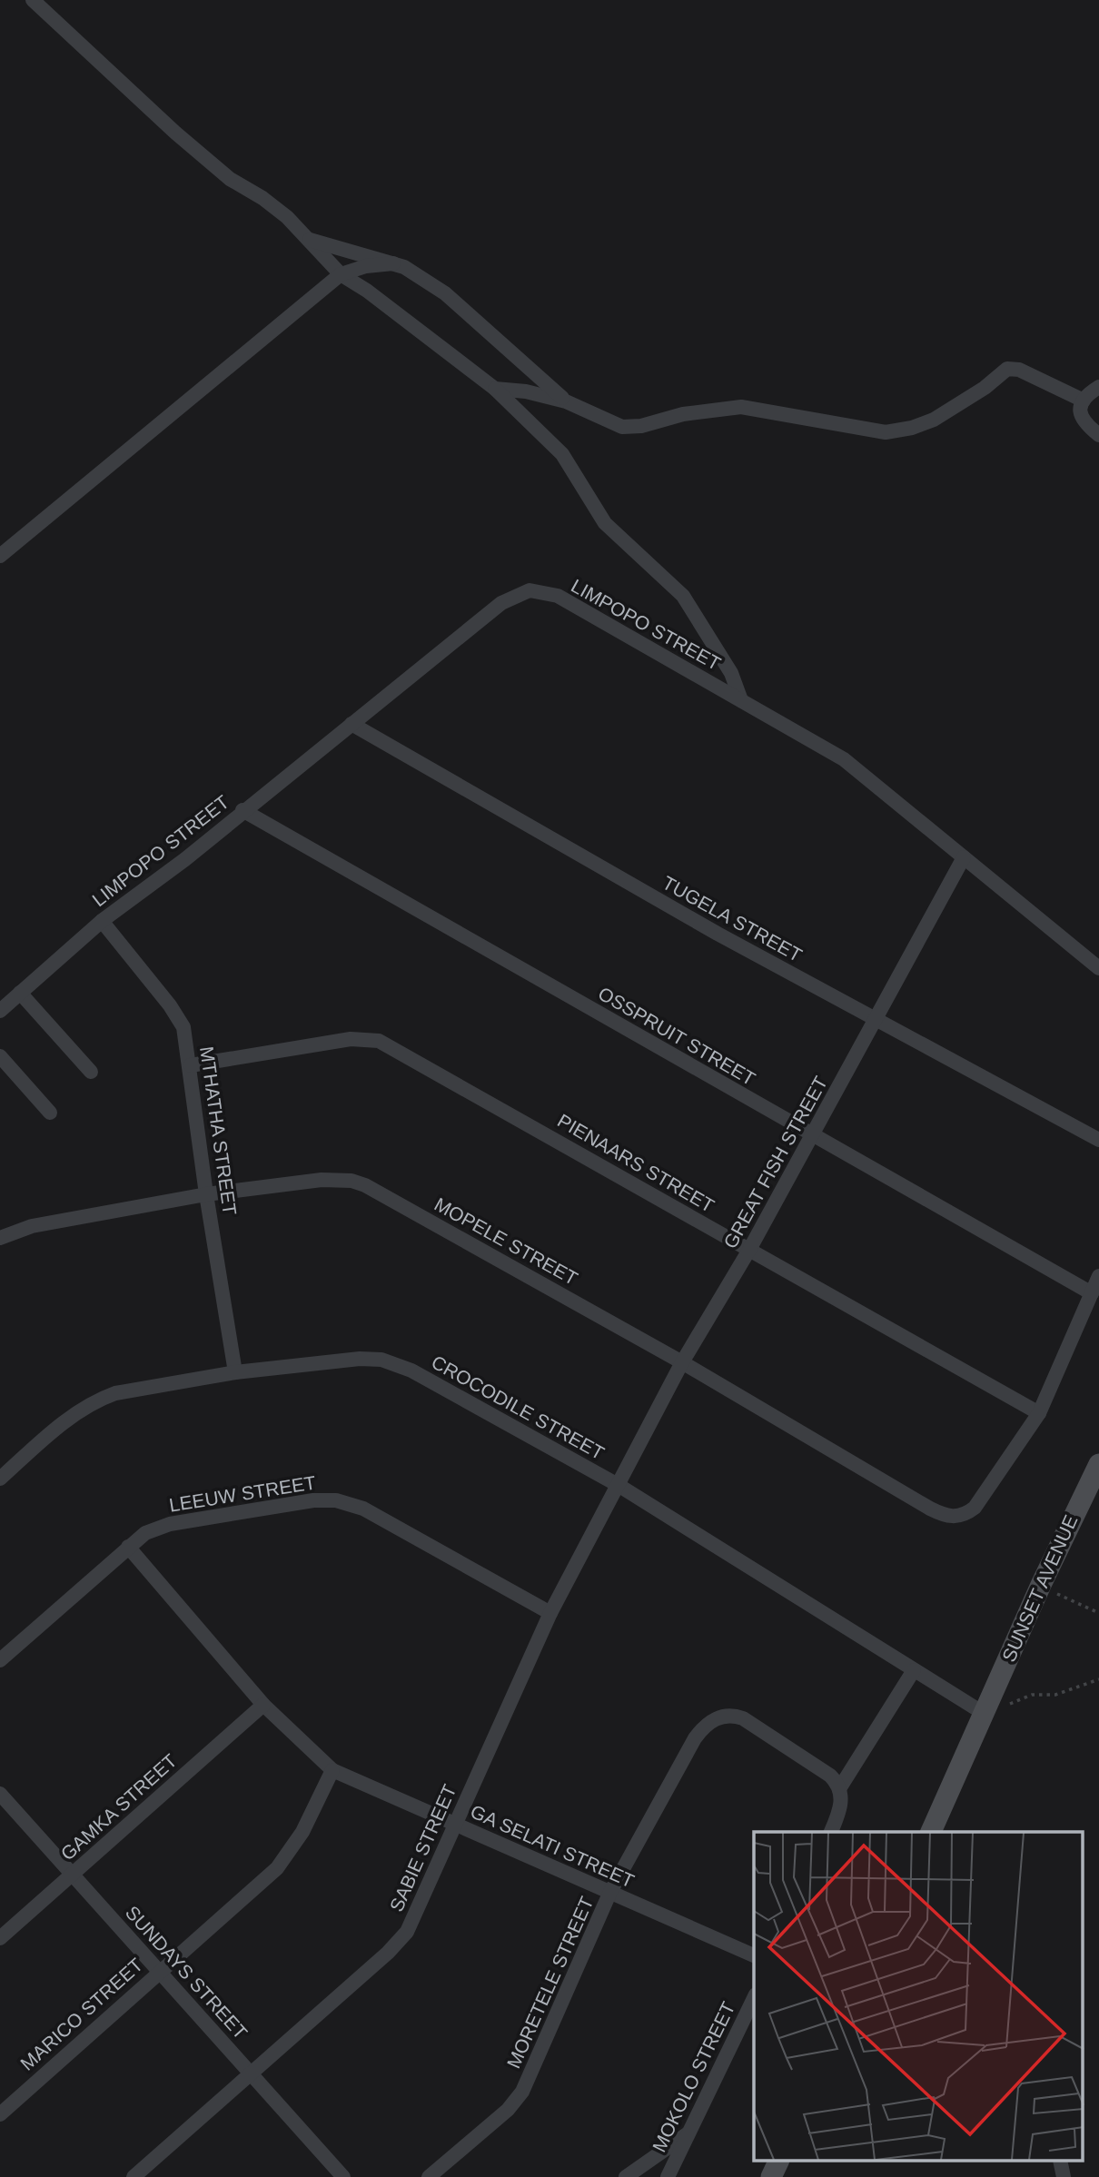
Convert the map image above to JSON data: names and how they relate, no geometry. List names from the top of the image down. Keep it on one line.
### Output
{"streets":{"street":["LIMPOPO STREET","TUGELA STREET","OSSPRUIT STREET","MTHATHA STREET","GREAT FISH STREET","PIENAARS STREET","MOPELE STREET","CROCODILE STREET","LEEUW STREET","SUNSET AVENUE","GAMKA STREET","GA SELATI STREET","SABIE STREET","SUNDAYS STREET","MORETELE STREET","MARICO STREET","MOKOLO STREET"]},"crossings":[["LIMPOPO STREET","TUGELA STREET"],["LIMPOPO STREET","OSSPRUIT STREET"],["LIMPOPO STREET","MTHATHA STREET"],["LIMPOPO STREET","GREAT FISH STREET"],["TUGELA STREET","GREAT FISH STREET"],["OSSPRUIT STREET","GREAT FISH STREET"],["MTHATHA STREET","PIENAARS STREET"],["MTHATHA STREET","MOPELE STREET"],["MTHATHA STREET","CROCODILE STREET"],["GREAT FISH STREET","PIENAARS STREET"],["GREAT FISH STREET","MOPELE STREET"],["GREAT FISH STREET","CROCODILE STREET"],["GREAT FISH STREET","SABIE STREET"],["PIENAARS STREET","MOPELE STREET"],["CROCODILE STREET","SUNSET AVENUE"],["CROCODILE STREET","SABIE STREET"],["LEEUW STREET","GA SELATI STREET"],["LEEUW STREET","SABIE STREET"],["GAMKA STREET","GA SELATI STREET"],["GAMKA STREET","SUNDAYS STREET"],["GA SELATI STREET","SABIE STREET"],["GA SELATI STREET","MORETELE STREET"],["GA SELATI STREET","MARICO STREET"],["SABIE STREET","SUNDAYS STREET"],["SUNDAYS STREET","MARICO STREET"]]}
